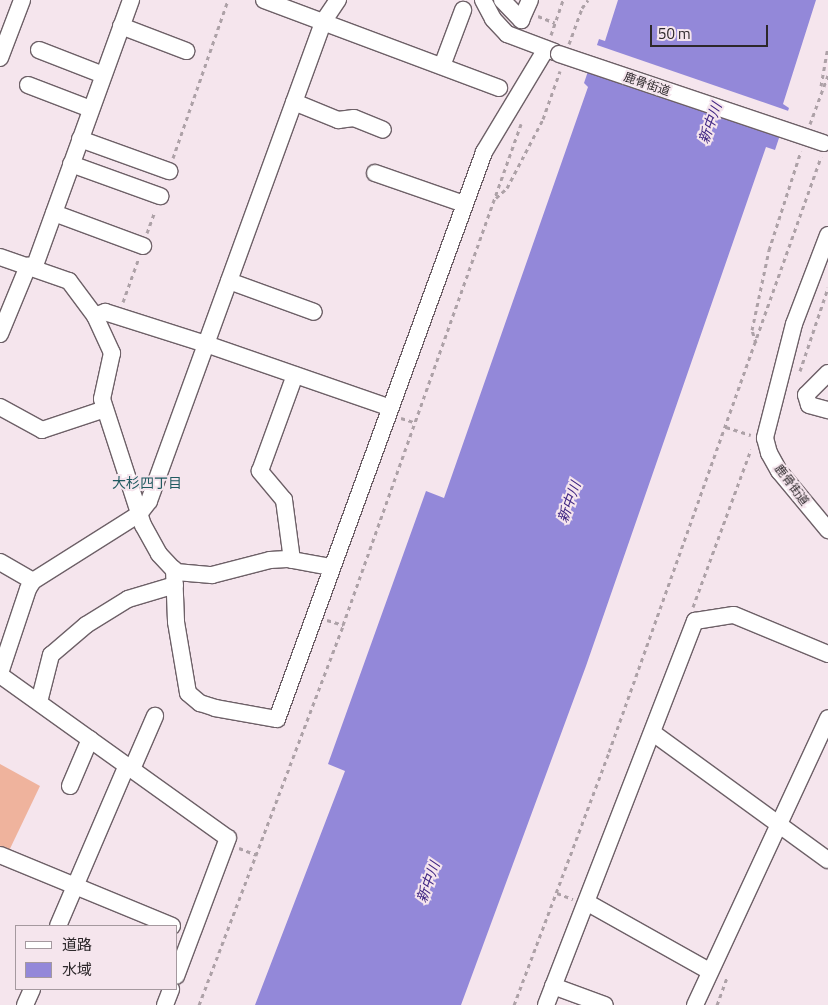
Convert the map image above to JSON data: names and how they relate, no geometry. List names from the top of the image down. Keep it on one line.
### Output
{"streets":{"street":["鹿骨街道"]},"districts":["大杉四丁目"],"water":["新中川"],"legend":["道路","水域"],"scale_bar":"50 m"}
